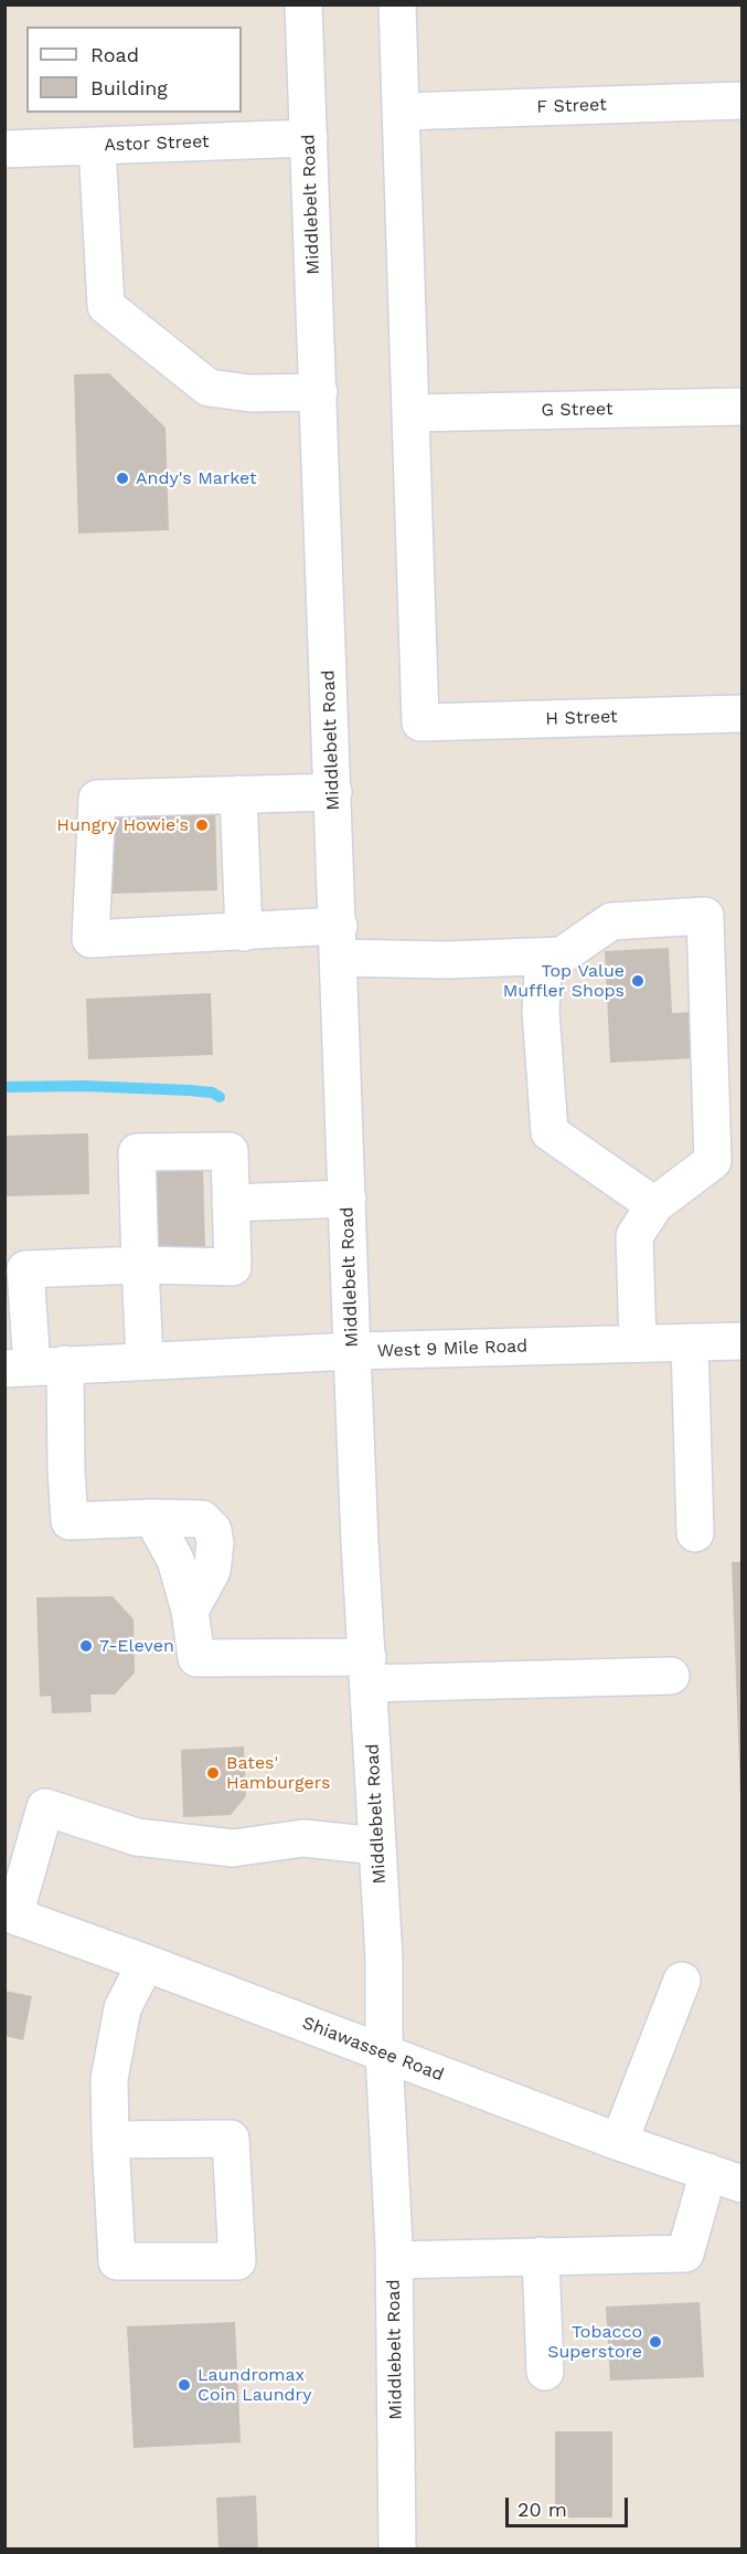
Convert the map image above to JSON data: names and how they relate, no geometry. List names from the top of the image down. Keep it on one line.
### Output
{"streets":{"street":["F Street","Astor Street","Middlebelt Road","G Street","H Street","West 9 Mile Road","Shiawassee Road"]},"crossings":[["Astor Street","Middlebelt Road"],["Middlebelt Road","West 9 Mile Road"],["Middlebelt Road","Shiawassee Road"],["G Street","H Street"]],"places":["Andy's Market","Hungry Howie's","Top Value Muffler Shops","7-Eleven","Bates' Hamburgers","Tobacco Superstore","Laundromax Coin Laundry"],"legend":["Road","Building"],"scale_bar":"20 m"}
